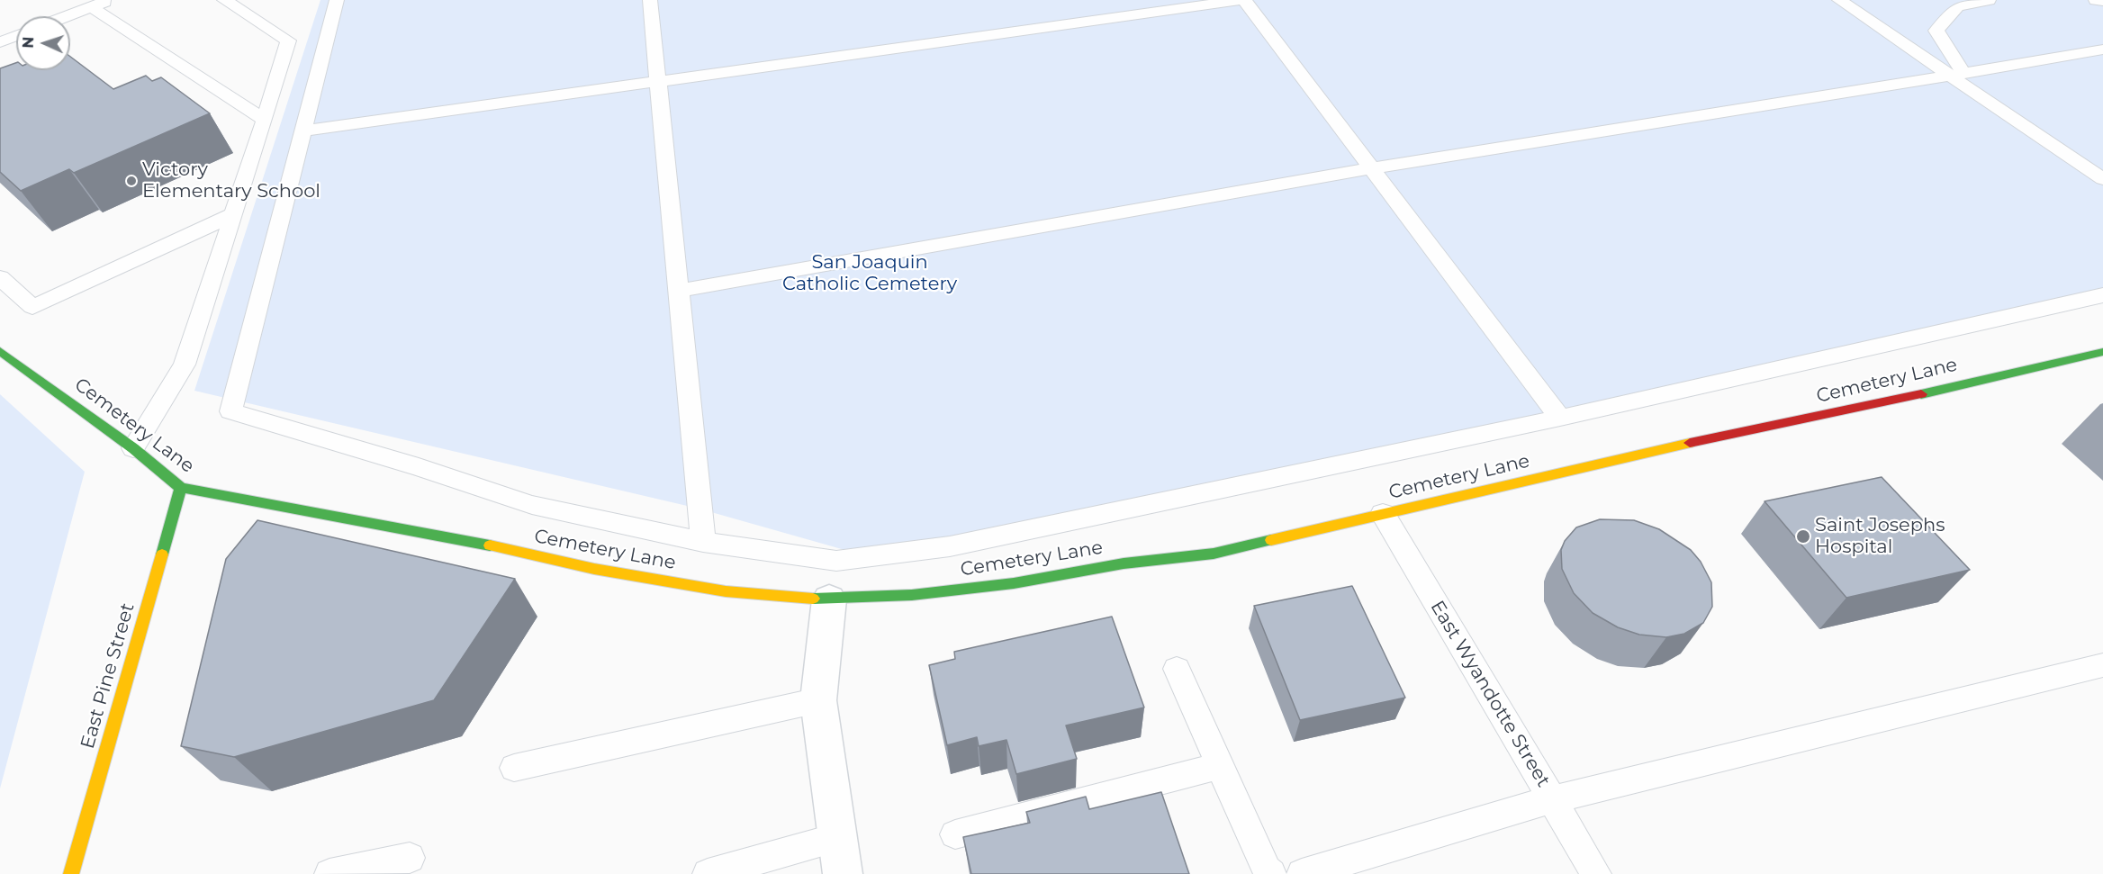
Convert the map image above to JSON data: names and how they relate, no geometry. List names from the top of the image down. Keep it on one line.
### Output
{"streets":{"street":["Cemetery Lane","East Pine Street"],"lane":["East Wyandotte Street"]},"crossings":[["Cemetery Lane","East Pine Street"],["Cemetery Lane","East Wyandotte Street"]],"parks":["San Joaquin Catholic Cemetery"],"places":["Victory Elementary School","Saint Josephs Hospital"],"north":"left"}
